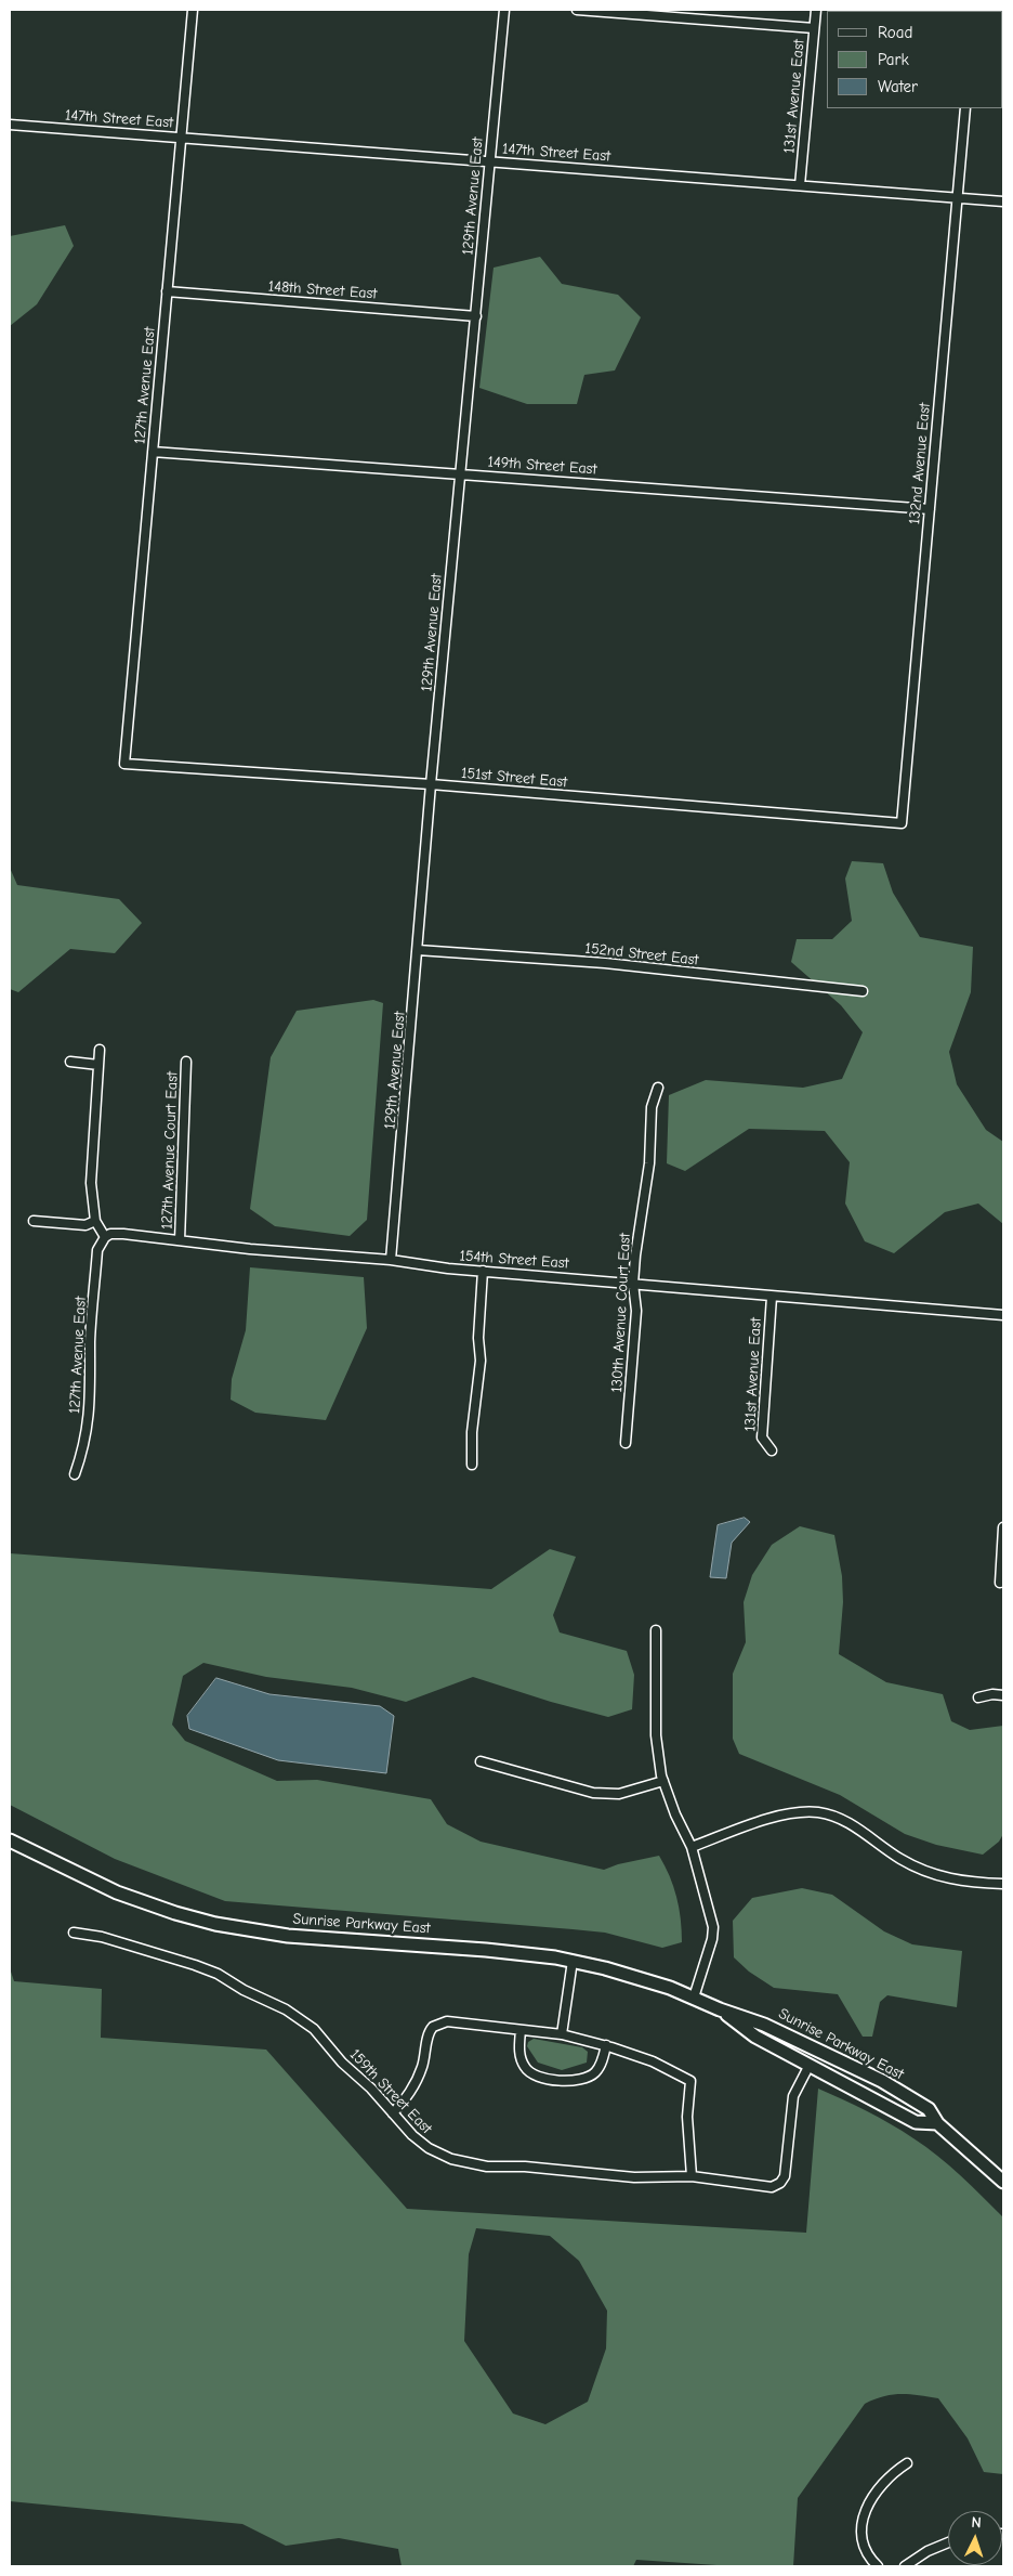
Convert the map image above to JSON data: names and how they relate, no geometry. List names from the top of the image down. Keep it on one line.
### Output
{"streets":{"street":["131st Avenue East","147th Street East","129th Avenue East","148th Street East","127th Avenue East","132nd Avenue East","149th Street East","151st Street East","152nd Street East","127th Avenue Court East","154th Street East","130th Avenue Court East","Sunrise Parkway East","159th Street East"]},"crossings":[["131st Avenue East","147th Street East"],["131st Avenue East","154th Street East"],["147th Street East","129th Avenue East"],["147th Street East","127th Avenue East"],["147th Street East","132nd Avenue East"],["129th Avenue East","148th Street East"],["129th Avenue East","149th Street East"],["129th Avenue East","151st Street East"],["129th Avenue East","152nd Street East"],["129th Avenue East","154th Street East"],["148th Street East","127th Avenue East"],["127th Avenue East","149th Street East"],["127th Avenue East","151st Street East"],["127th Avenue East","154th Street East"],["132nd Avenue East","149th Street East"],["132nd Avenue East","151st Street East"],["127th Avenue Court East","154th Street East"],["154th Street East","130th Avenue Court East"],["Sunrise Parkway East","159th Street East"]],"legend":["Road","Park","Water"],"north":"top"}
